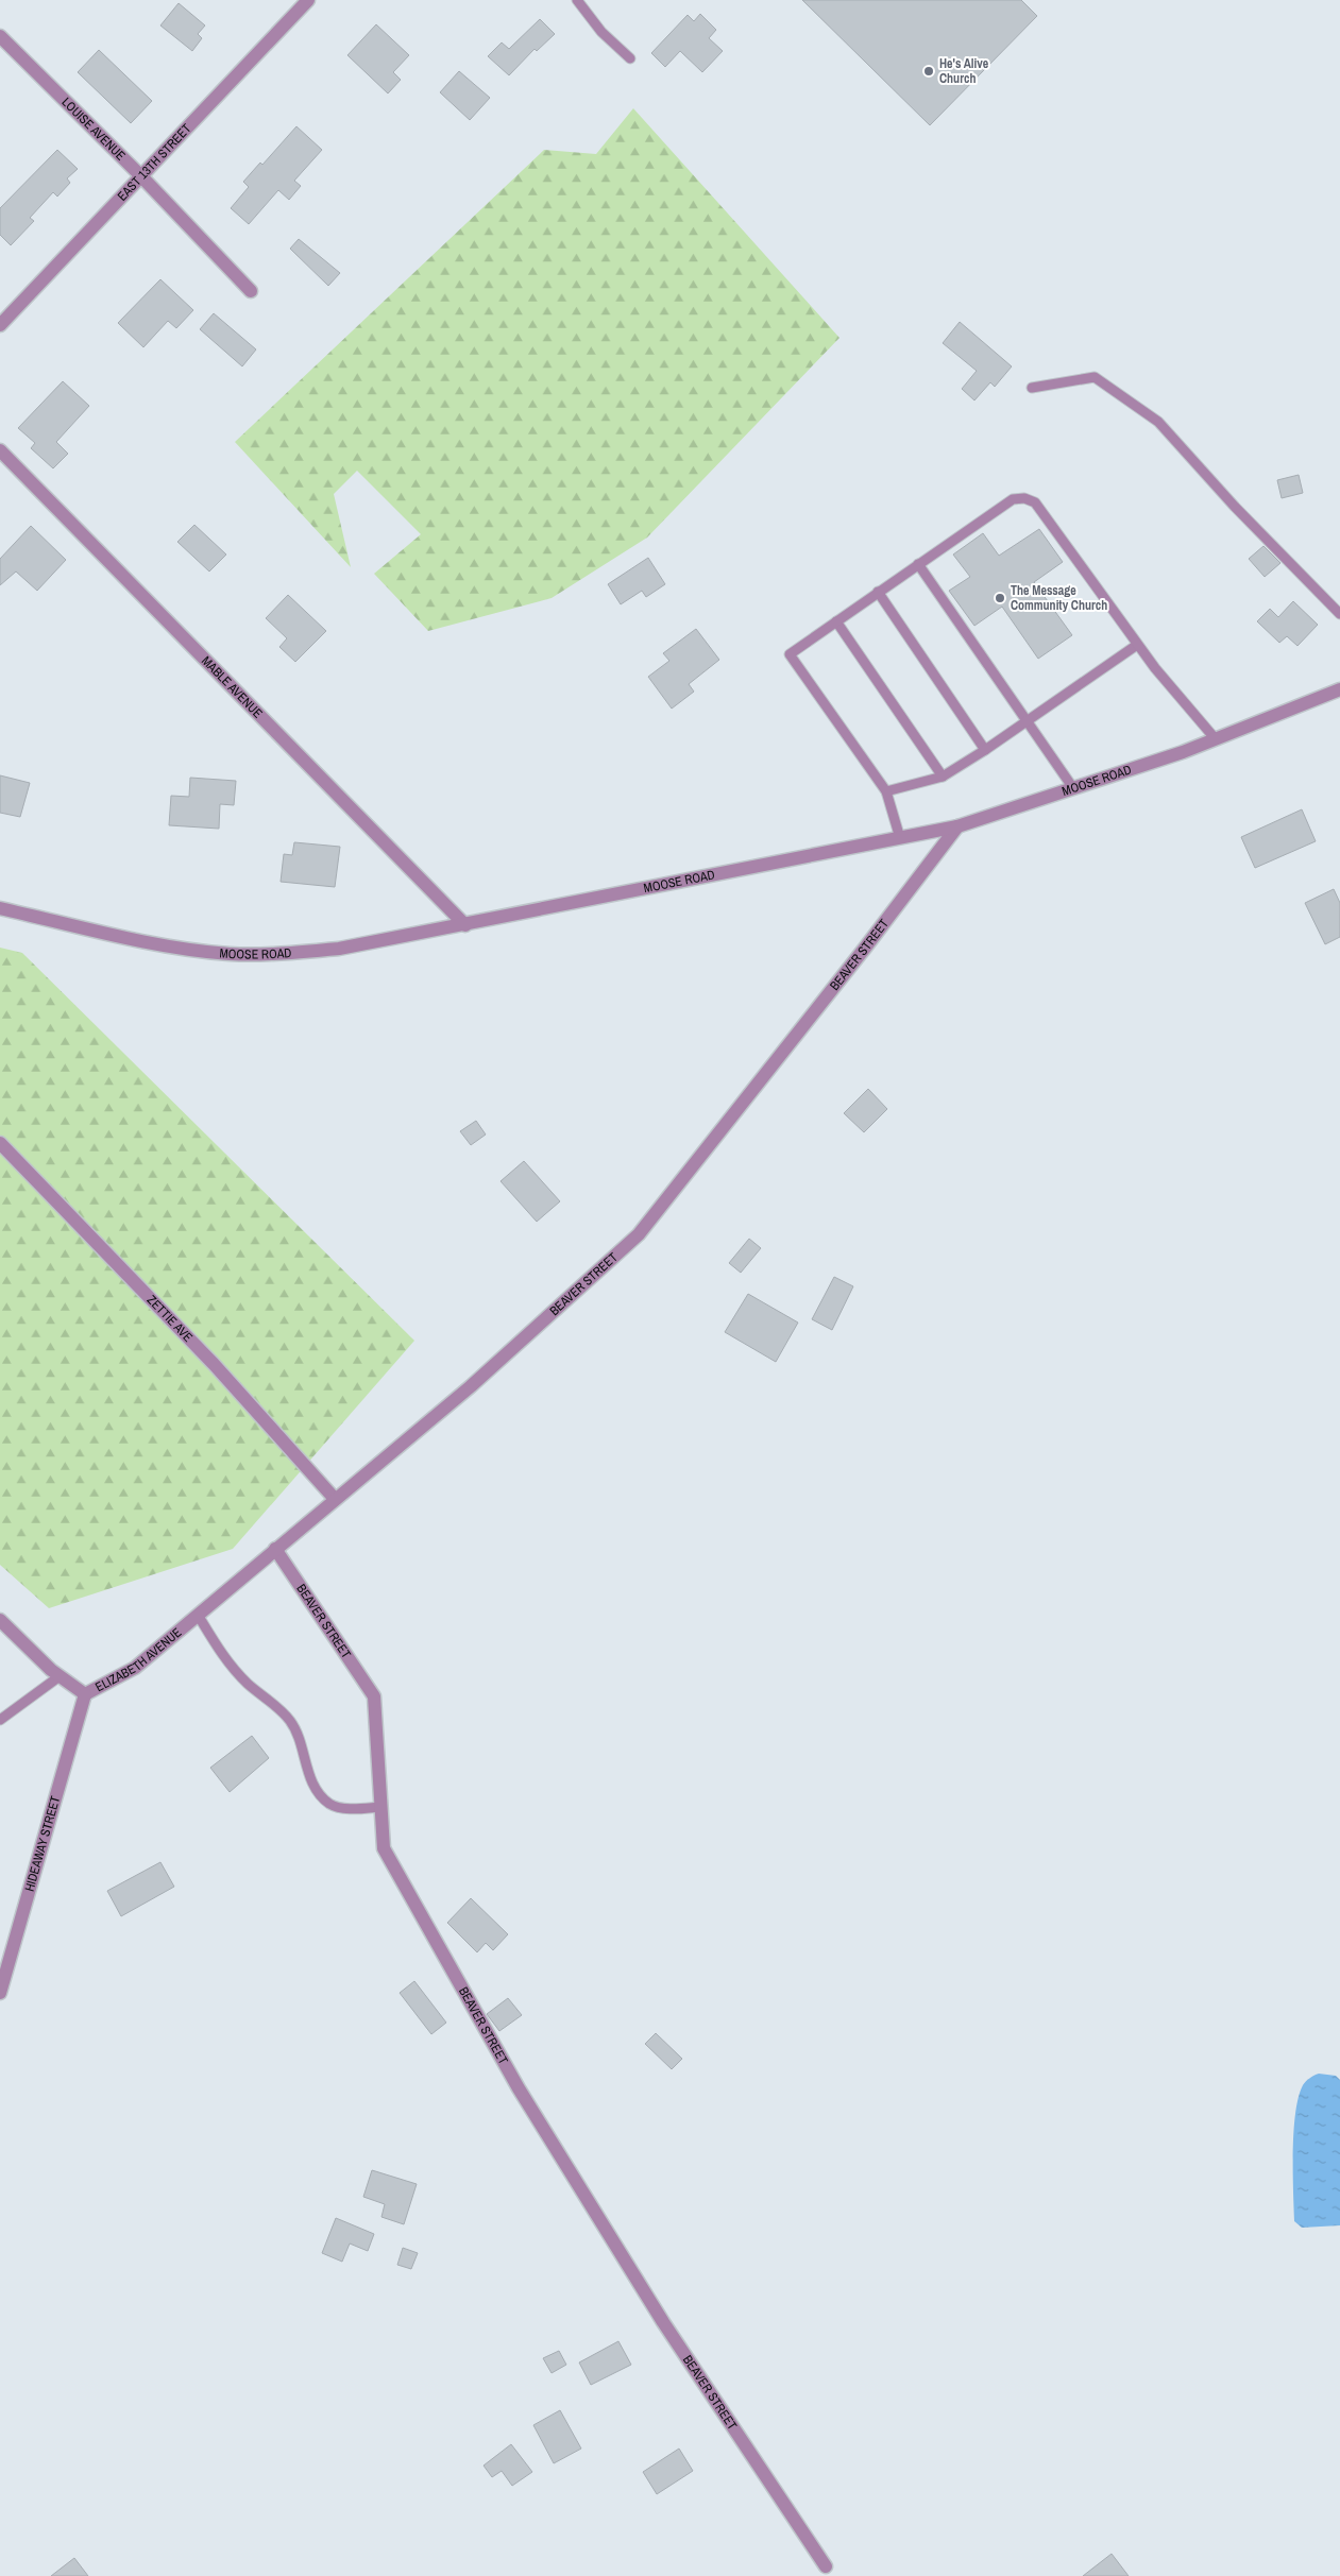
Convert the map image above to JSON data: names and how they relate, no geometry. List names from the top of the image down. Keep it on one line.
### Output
{"streets":{"street":["LOUISE AVENUE","EAST 13TH STREET","MABLE AVENUE","MOOSE ROAD","BEAVER STREET","ZETTIE AVE","ELIZABETH AVENUE","HIDEAWAY STREET"]},"crossings":[["LOUISE AVENUE","EAST 13TH STREET"],["MABLE AVENUE","MOOSE ROAD"],["MOOSE ROAD","BEAVER STREET"],["BEAVER STREET","ZETTIE AVE"],["BEAVER STREET","ELIZABETH AVENUE"],["ELIZABETH AVENUE","HIDEAWAY STREET"]],"places":["He's Alive Church","The Message Community Church"]}
